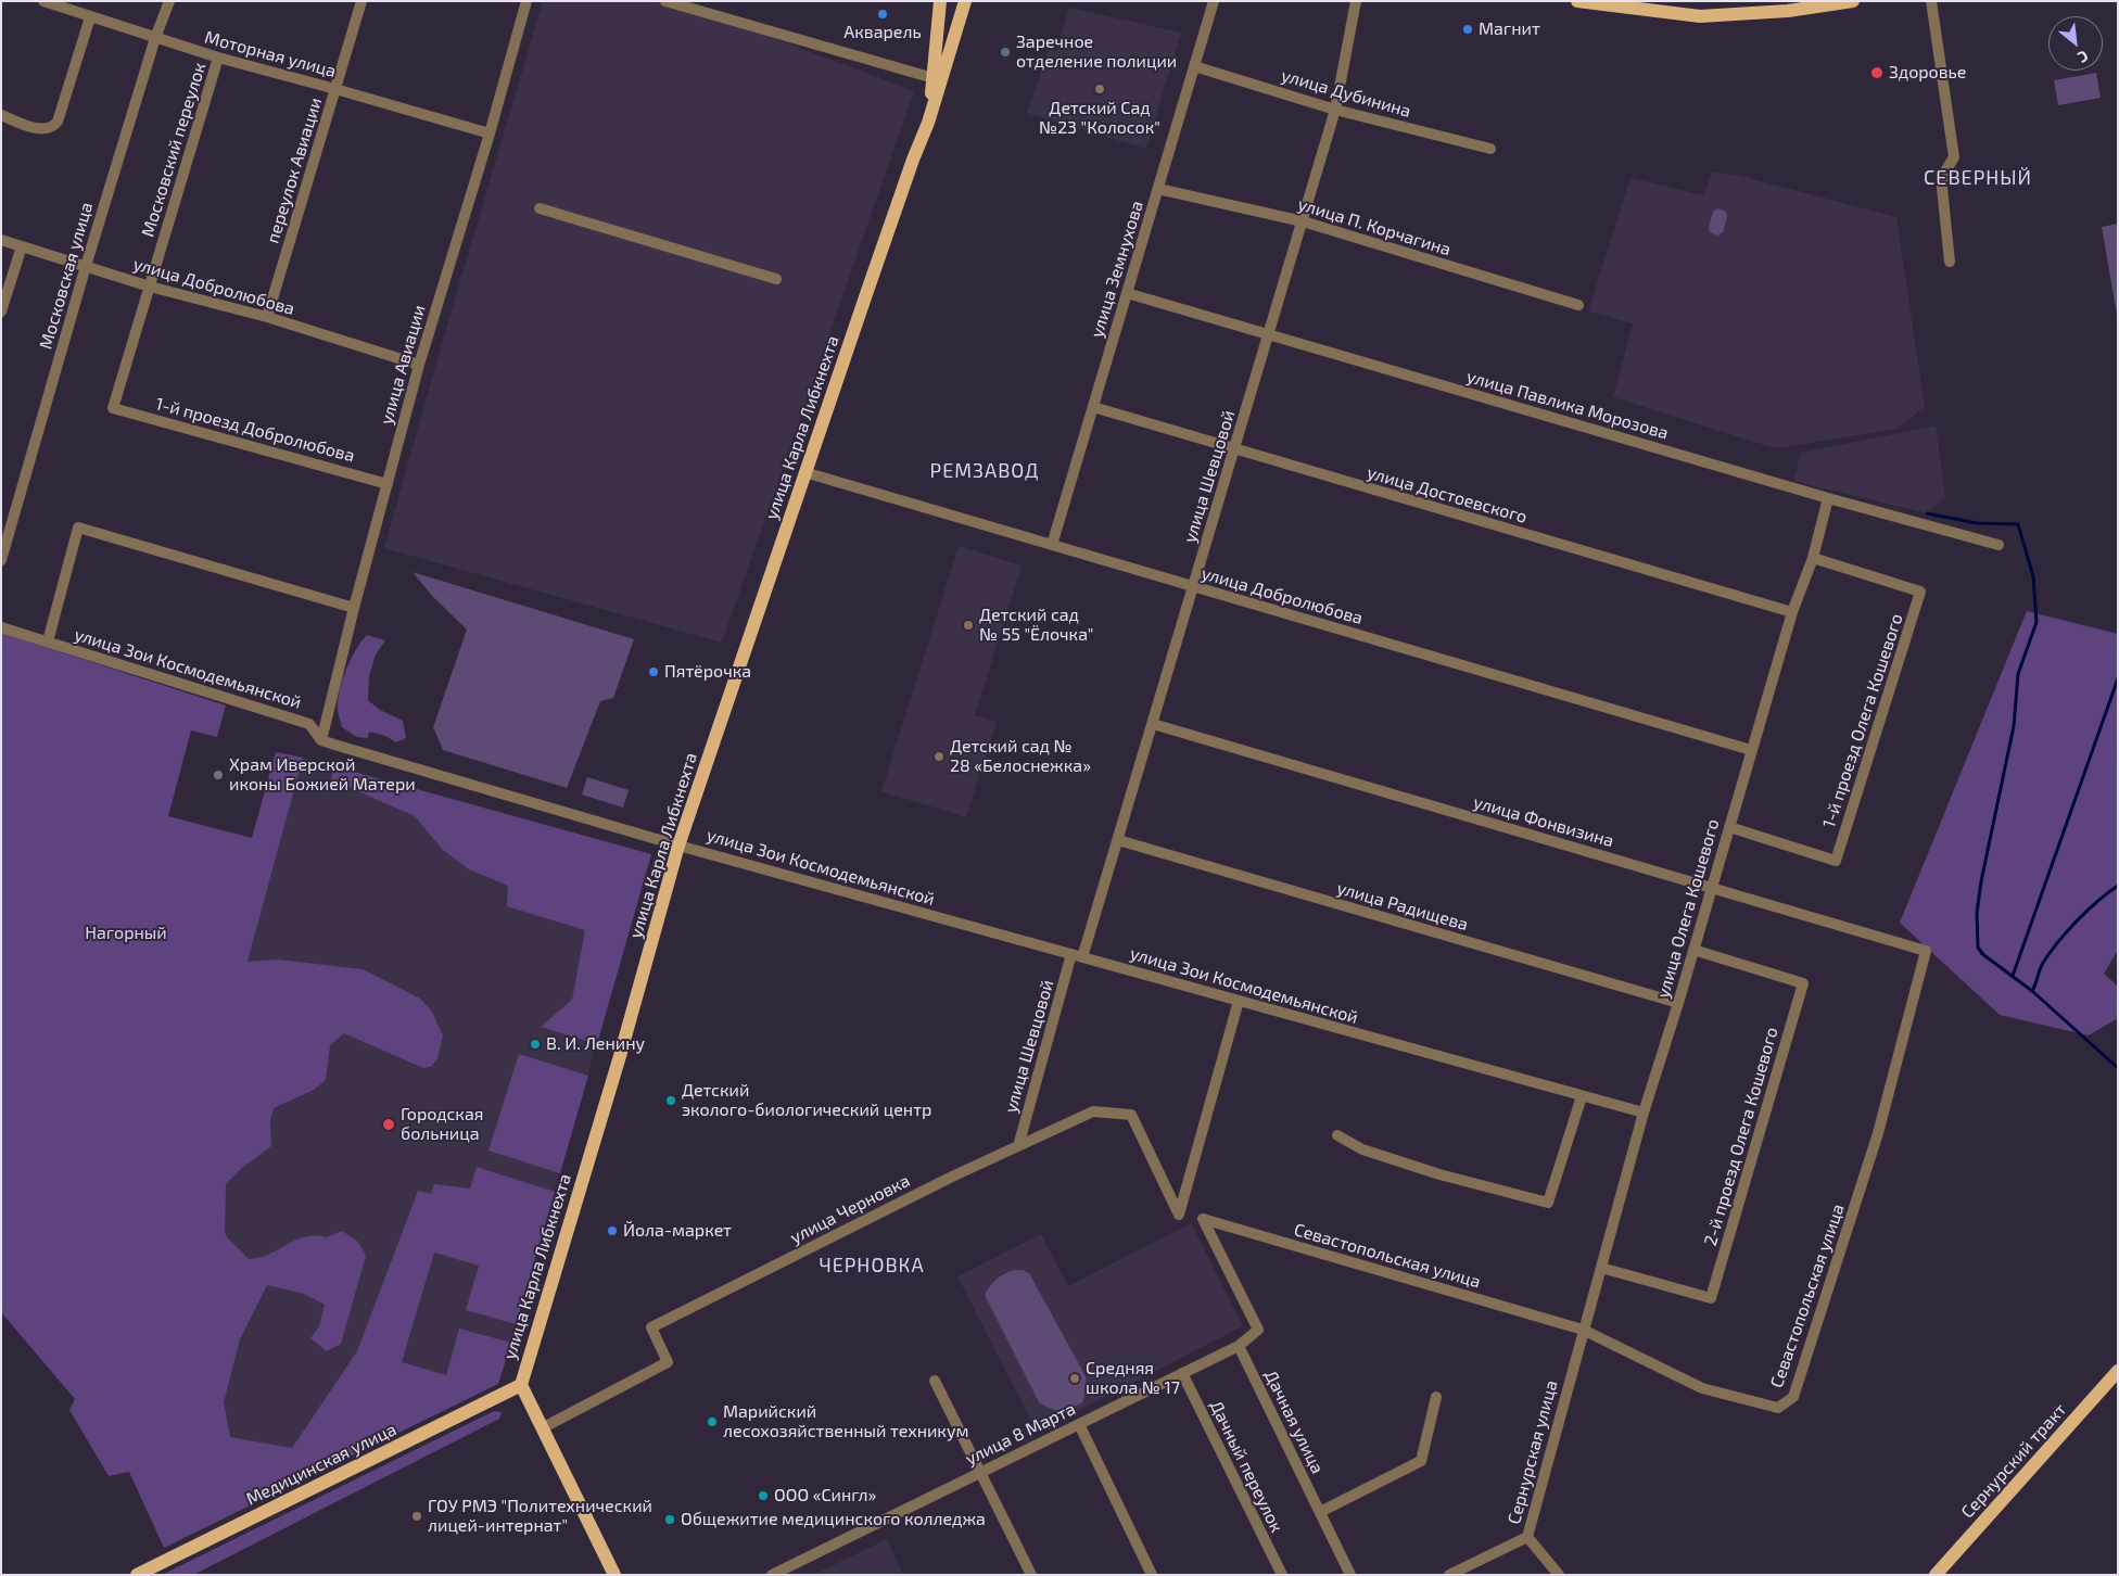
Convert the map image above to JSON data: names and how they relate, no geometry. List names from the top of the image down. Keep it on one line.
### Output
{"streets":{"main road":["улица Карла Либкнехта","Сернурский тракт","Медицинская улица"],"street":["Моторная улица","улица Дубинина","Московский переулок","переулок Авиации","улица П. Корчагина","улица Земнухова","Московская улица","улица Добролюбова","улица Авиации","улица Павлика Морозова","1-й проезд Добролюбова","улица Шевцовой","улица Достоевского","улица Зои Космодемьянской","1-й проезд Олега Кошевого","улица Фонвизина","улица Радищева","улица Олега Кошевого","2-й проезд Олега Кошевого","улица Черновка","Севастопольская улица","Дачная улица","улица 8 Марта","Сернурская улица","Дачный переулок"]},"crossings":[["Моторная улица","Московский переулок"],["Моторная улица","переулок Авиации"],["Моторная улица","Московская улица"],["Моторная улица","улица Авиации"],["улица Дубинина","улица Земнухова"],["улица Дубинина","улица Шевцовой"],["Московский переулок","улица Добролюбова"],["Московский переулок","1-й проезд Добролюбова"],["переулок Авиации","улица Добролюбова"],["улица П. Корчагина","улица Земнухова"],["улица П. Корчагина","улица Шевцовой"],["улица Земнухова","улица Добролюбова"],["улица Земнухова","улица Павлика Морозова"],["улица Земнухова","улица Достоевского"],["Московская улица","улица Добролюбова"],["улица Добролюбова","улица Авиации"],["улица Добролюбова","улица Карла Либкнехта"],["улица Добролюбова","улица Шевцовой"],["улица Добролюбова","улица Олега Кошевого"],["улица Авиации","1-й проезд Добролюбова"],["улица Авиации","улица Зои Космодемьянской"],["улица Павлика Морозова","улица Шевцовой"],["улица Павлика Морозова","улица Олега Кошевого"],["улица Карла Либкнехта","улица Зои Космодемьянской"],["улица Карла Либкнехта","улица Черновка"],["улица Карла Либкнехта","Медицинская улица"],["улица Шевцовой","улица Достоевского"],["улица Шевцовой","улица Зои Космодемьянской"],["улица Шевцовой","улица Фонвизина"],["улица Шевцовой","улица Радищева"],["улица Шевцовой","улица Черновка"],["улица Достоевского","улица Олега Кошевого"],["улица Зои Космодемьянской","улица Олега Кошевого"],["улица Зои Космодемьянской","улица Черновка"],["1-й проезд Олега Кошевого","улица Олега Кошевого"],["улица Фонвизина","улица Олега Кошевого"],["улица Фонвизина","Севастопольская улица"],["улица Радищева","улица Олега Кошевого"],["улица Олега Кошевого","2-й проезд Олега Кошевого"],["улица Олега Кошевого","Севастопольская улица"],["улица Олега Кошевого","Сернурская улица"],["Севастопольская улица","улица 8 Марта"],["Севастопольская улица","Сернурская улица"],["Дачная улица","улица 8 Марта"],["улица 8 Марта","Дачный переулок"]],"districts":["СЕВЕРНЫЙ","РЕМЗАВОД","ЧЕРНОВКА"],"parks":["Нагорный"],"places":["Акварель","Магнит","Заречное отделение полиции","Здоровье","Детский Сад №23 \"Колосок\"","Детский сад № 55 \"Ёлочка\"","Пятёрочка","Детский сад № 28 «Белоснежка»","Храм Иверской иконы Божией Матери","В. И. Ленину","Детский эколого-биологический центр","Городская больница","Йола-маркет","Средняя школа № 17","Марийский лесохозяйственный техникум","ООО «Сингл»","ГОУ РМЭ \"Политехнический лицей-интернат\"","Общежитие медицинского колледжа"],"north":"bottom right"}
